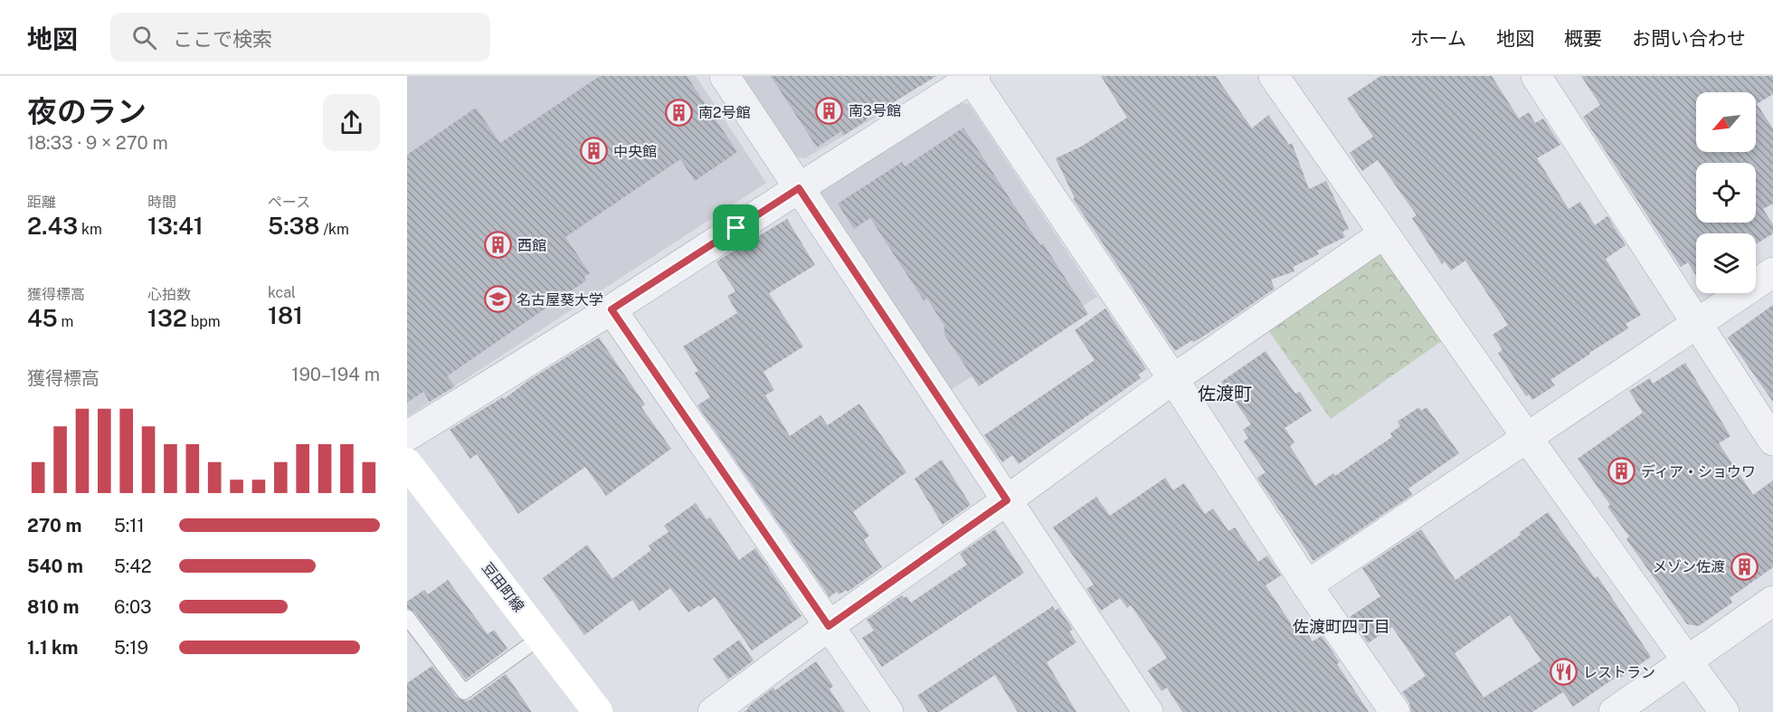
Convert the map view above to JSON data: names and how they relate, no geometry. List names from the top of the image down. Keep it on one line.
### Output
{"streets":{"street":["豆田町線"]},"districts":["佐渡町","佐渡町四丁目"],"places":{"building":["南3号館","南2号館","中央館","西館","ディア・ショウワ","メゾン佐渡"],"school or university":["名古屋葵大学"],"restaurant":["レストラン"]},"north":"bottom left","page":{"header":"地図","search":"ここで検索","nav":["ホーム","地図","概要","お問い合わせ"],"heading":["夜のラン","18:33 · 9 × 270 m"],"stats":[["距離","2.43 km"],["時間","13:41"],["ペース","5:38 /km"],["獲得標高","45 m"],["心拍数","132 bpm"],["kcal","181"]],"chart":["獲得標高","190–194 m"],"list":[{"name":"270 m","note":"5:11"},{"name":"540 m","note":"5:42"},{"name":"810 m","note":"6:03"},{"name":"1.1 km","note":"5:19"}]}}
